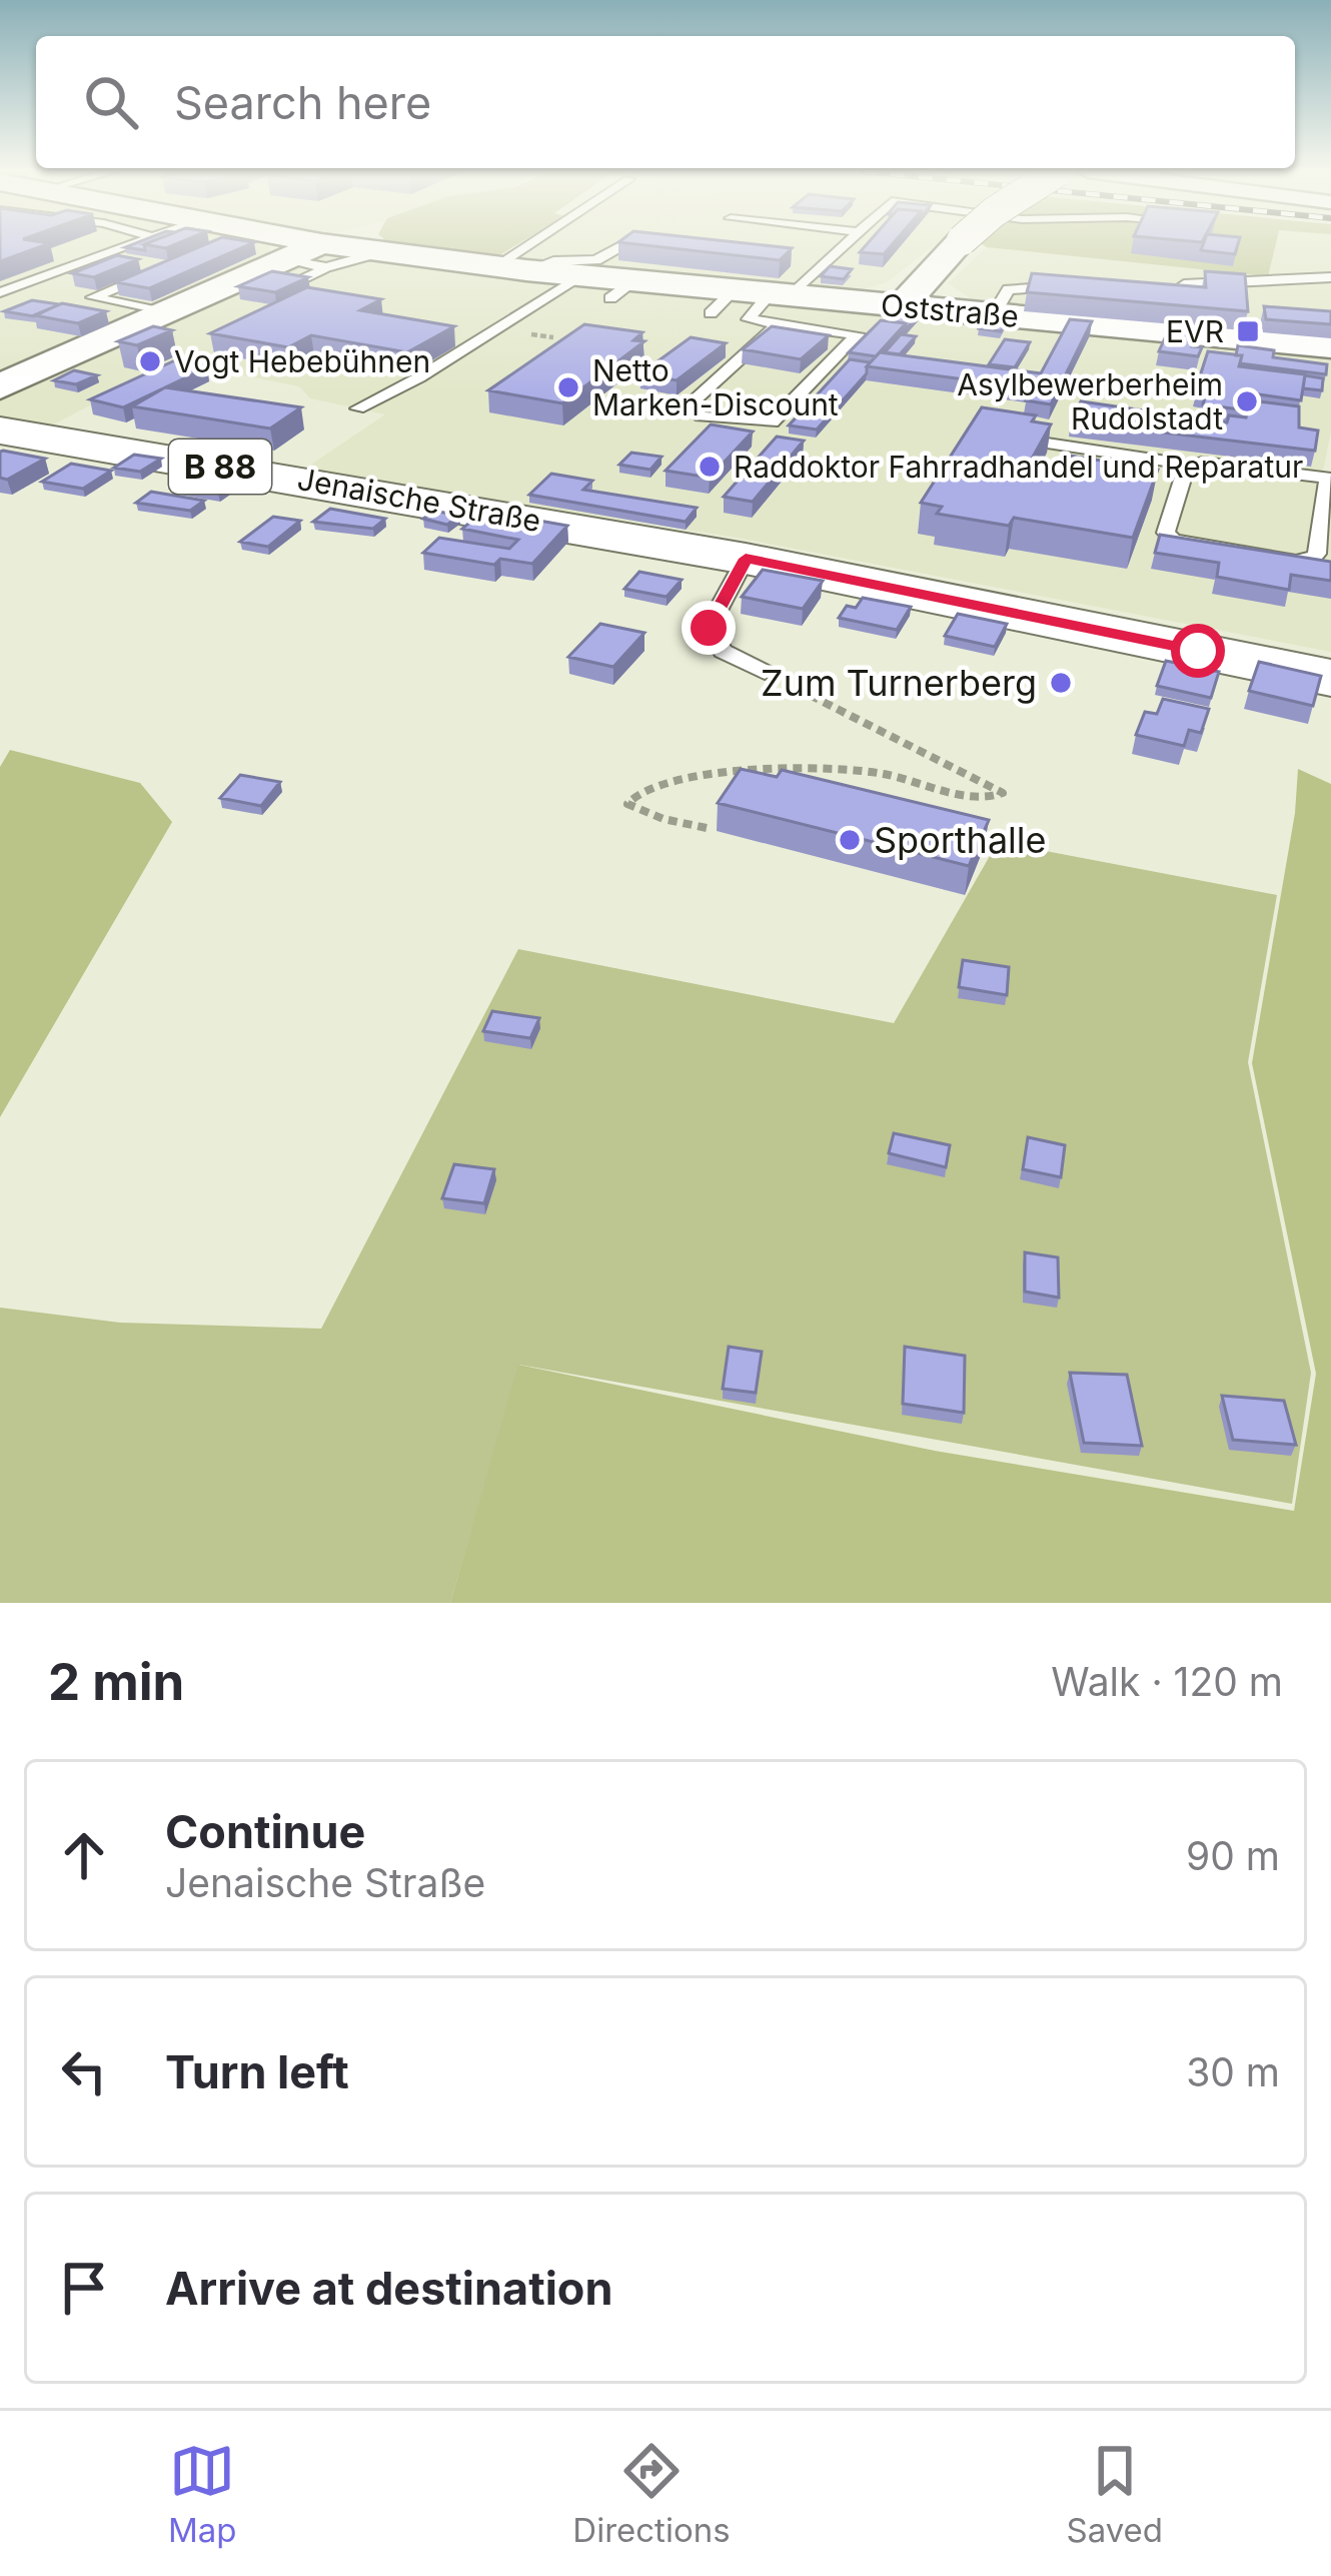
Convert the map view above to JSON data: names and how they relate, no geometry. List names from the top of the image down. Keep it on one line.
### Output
{"streets":{"main road":["B 88","Jenaische Straße"],"street":["Oststraße"]},"places":{"transit":["EVR"],"other":["Vogt Hebebühnen","Netto Marken-Discount","Asylbewerberheim Rudolstadt","Raddoktor Fahrradhandel und Reparatur","Zum Turnerberg","Sporthalle"]},"page":{"search":"Search here","heading":["2 min","Walk · 120 m"],"list":[["Continue","Jenaische Straße","90 m"],["Turn left","30 m"],"Arrive at destination"],"nav":["Map","Directions","Saved"]}}
